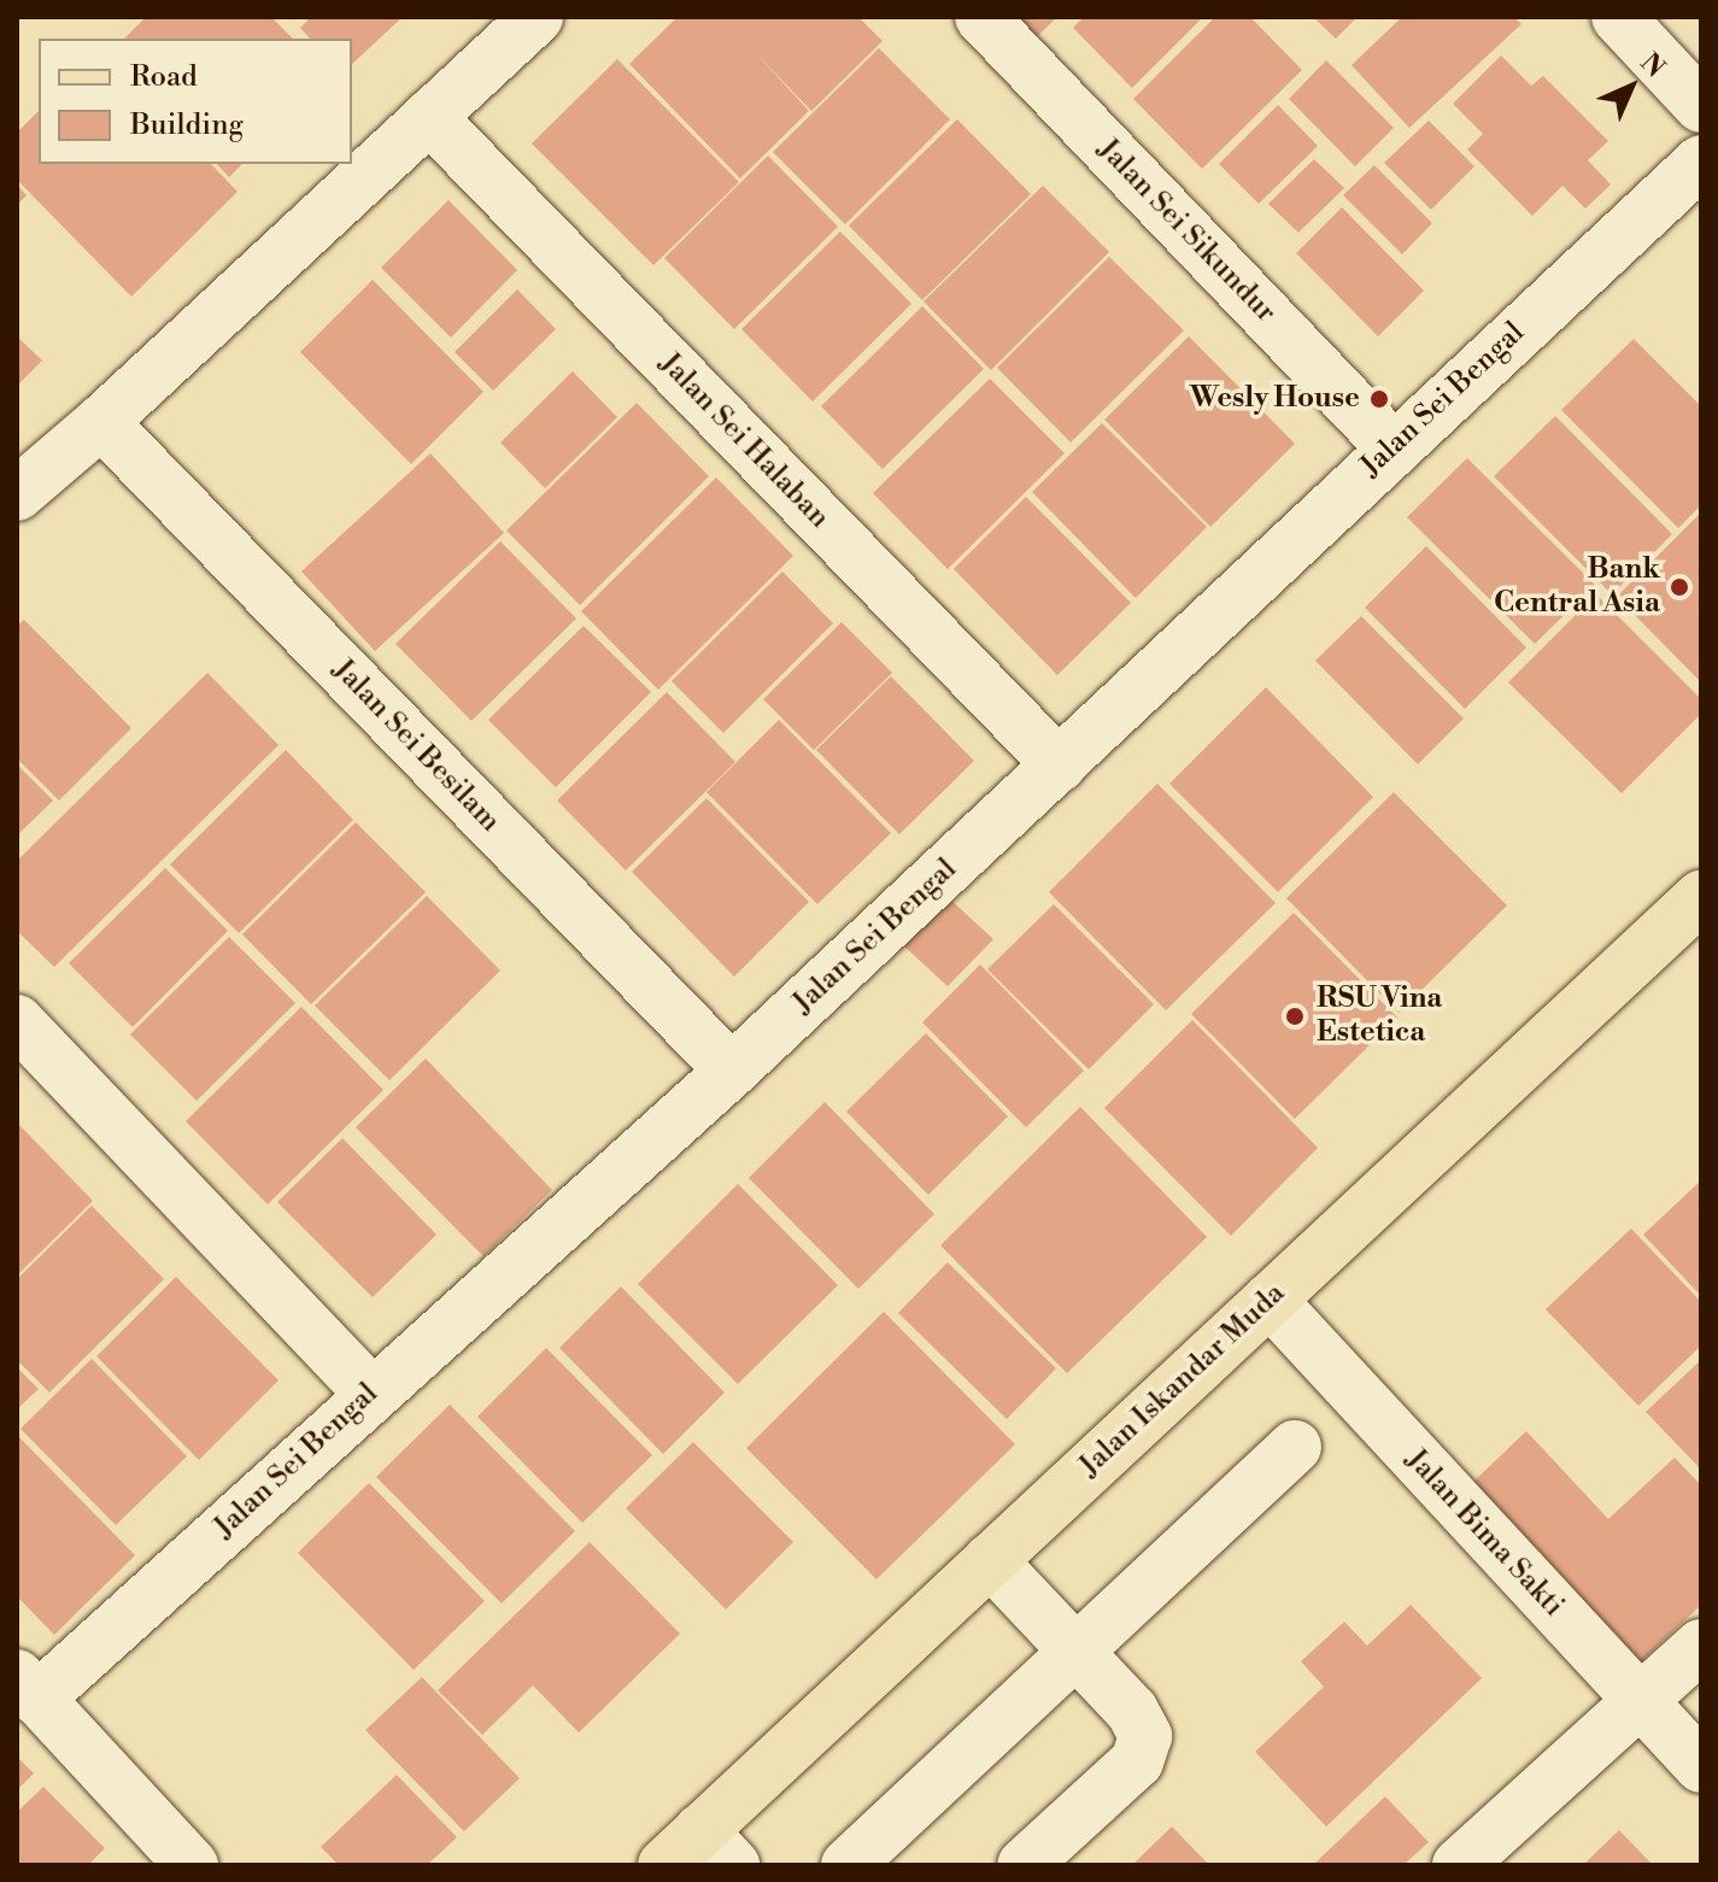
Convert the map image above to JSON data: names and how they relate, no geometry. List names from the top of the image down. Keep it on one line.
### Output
{"streets":{"main road":["Jalan Iskandar Muda"],"street":["Jalan Sei Sikundur","Jalan Sei Bengal","Jalan Sei Halaban","Jalan Sei Besilam","Jalan Bima Sakti"]},"crossings":[["Jalan Sei Sikundur","Jalan Sei Bengal"],["Jalan Sei Bengal","Jalan Sei Halaban"],["Jalan Sei Bengal","Jalan Sei Besilam"],["Jalan Iskandar Muda","Jalan Bima Sakti"]],"places":["Wesly House","Bank Central Asia","RSU Vina Estetica"],"legend":["Road","Building"],"north":"top right"}
